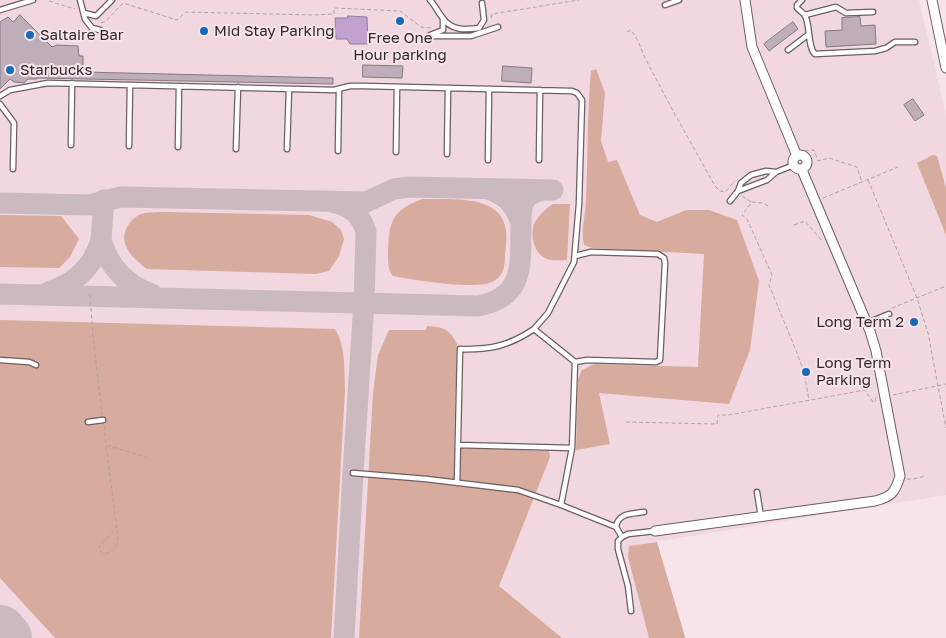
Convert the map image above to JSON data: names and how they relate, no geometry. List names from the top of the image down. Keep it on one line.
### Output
{"places":["Free One Hour parking","Mid Stay Parking","Saltaire Bar","Starbucks","Long Term 2","Long Term Parking"]}
